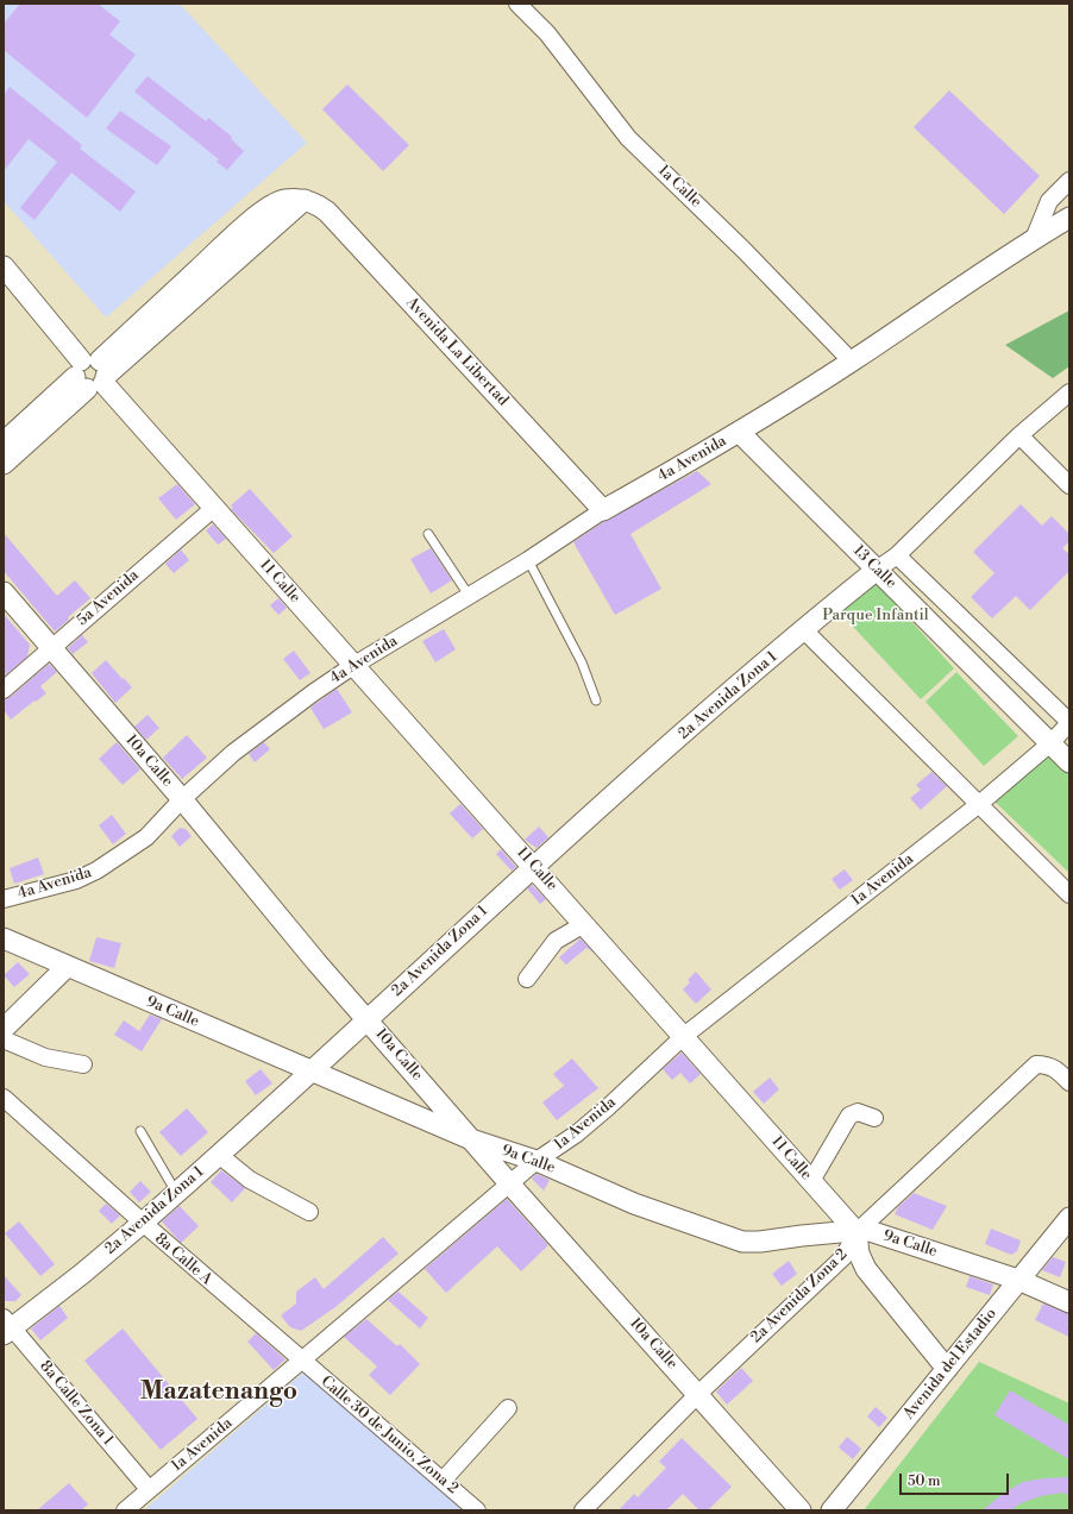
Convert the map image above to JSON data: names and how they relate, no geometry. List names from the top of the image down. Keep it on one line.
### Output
{"streets":{"street":["1a Calle","Avenida La Libertad","4a Avenida","13 Calle","11 Calle","5a Avenida","2a Avenida Zona 1","10a Calle","1a Avenida","9a Calle","8a Calle A","2a Avenida Zona 2","Avenida del Estadio","8a Calle Zona 1","Calle 30 de Junio, Zona 2"]},"crossings":[["1a Calle","4a Avenida"],["Avenida La Libertad","4a Avenida"],["Avenida La Libertad","11 Calle"],["4a Avenida","13 Calle"],["4a Avenida","11 Calle"],["4a Avenida","10a Calle"],["13 Calle","2a Avenida Zona 1"],["13 Calle","1a Avenida"],["11 Calle","5a Avenida"],["11 Calle","2a Avenida Zona 1"],["11 Calle","1a Avenida"],["11 Calle","9a Calle"],["11 Calle","2a Avenida Zona 2"],["5a Avenida","10a Calle"],["2a Avenida Zona 1","10a Calle"],["2a Avenida Zona 1","9a Calle"],["2a Avenida Zona 1","8a Calle A"],["2a Avenida Zona 1","8a Calle Zona 1"],["10a Calle","1a Avenida"],["10a Calle","9a Calle"],["10a Calle","2a Avenida Zona 2"],["1a Avenida","9a Calle"],["1a Avenida","8a Calle A"],["1a Avenida","8a Calle Zona 1"],["1a Avenida","Calle 30 de Junio, Zona 2"],["9a Calle","2a Avenida Zona 2"],["9a Calle","Avenida del Estadio"],["8a Calle A","Calle 30 de Junio, Zona 2"]],"districts":["Mazatenango"],"parks":["Parque Infantil"],"scale_bar":"50 m"}
